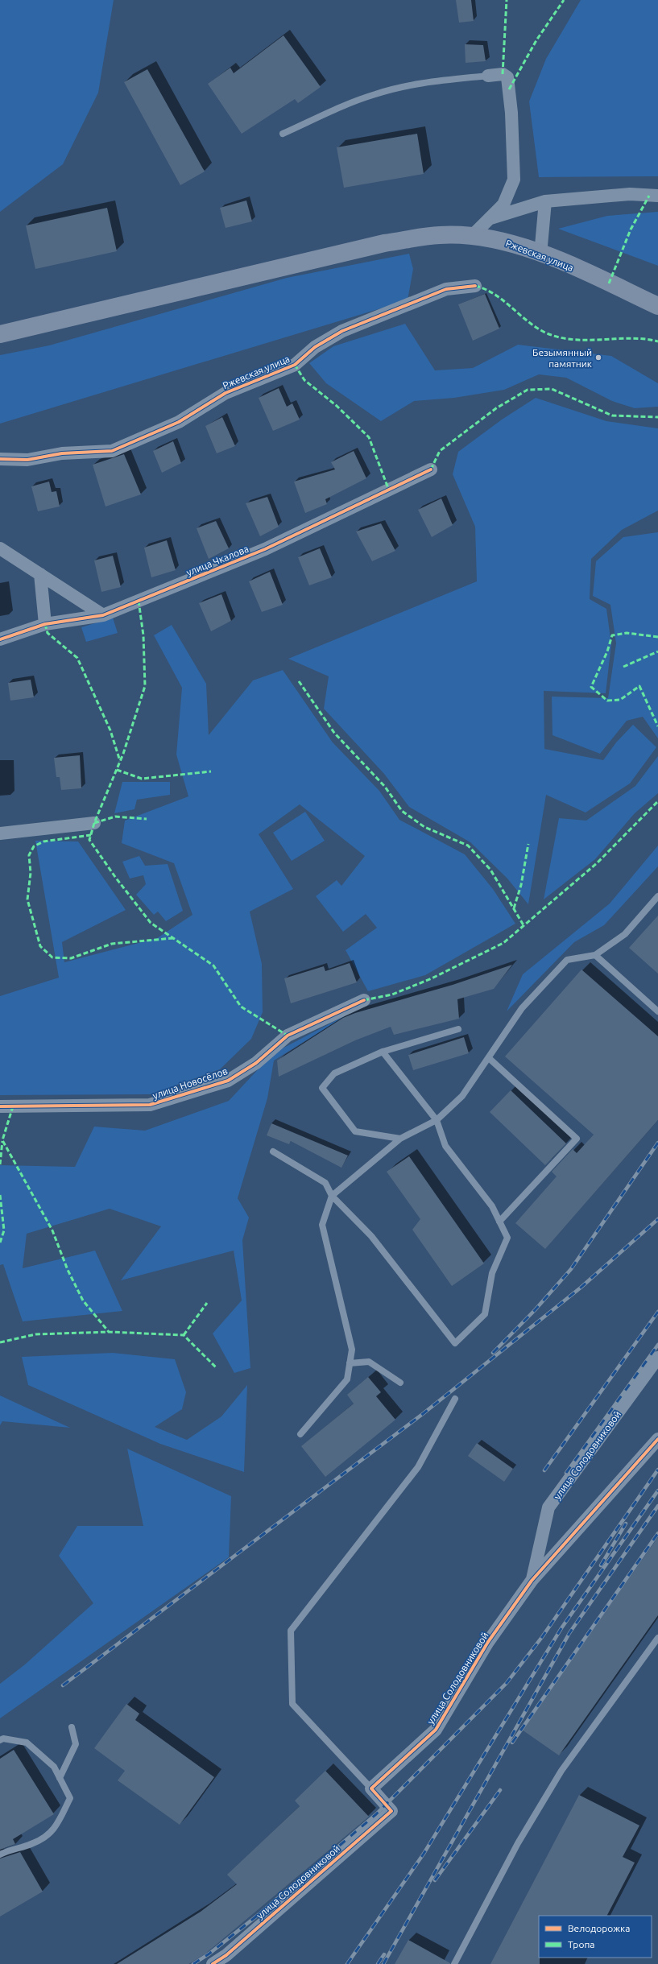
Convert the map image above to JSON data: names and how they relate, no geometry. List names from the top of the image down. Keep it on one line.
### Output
{"streets":{"main road":["Ржевская улица"],"street":["улица Чкалова","улица Новосёлов","улица Солодовниковой"]},"places":["Безымянный памятник"],"legend":["Велодорожка","Тропа"]}
